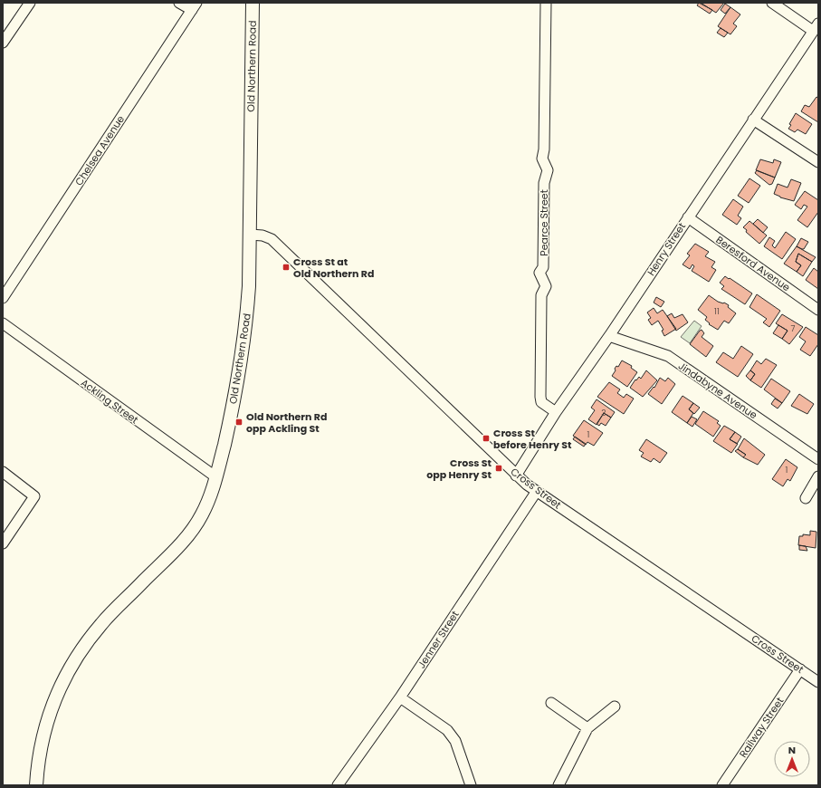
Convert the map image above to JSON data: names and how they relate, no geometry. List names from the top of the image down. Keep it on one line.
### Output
{"streets":{"main road":["Old Northern Road"],"street":["Chelsea Avenue","Pearce Street","Henry Street","Beresford Avenue","Jindabyne Avenue","Ackling Street","Cross Street","Jenner Street","Railway Street"]},"crossings":[["Old Northern Road","Ackling Street"],["Old Northern Road","Cross Street"],["Pearce Street","Henry Street"],["Henry Street","Beresford Avenue"],["Henry Street","Jindabyne Avenue"],["Henry Street","Cross Street"],["Cross Street","Jenner Street"],["Cross Street","Railway Street"]],"places":{"transit":["Cross St at Old Northern Rd","Old Northern Rd opp Ackling St","Cross St before Henry St","Cross St opp Henry St"]},"house_numbers":["11","7","3","1","1"],"north":"top"}
